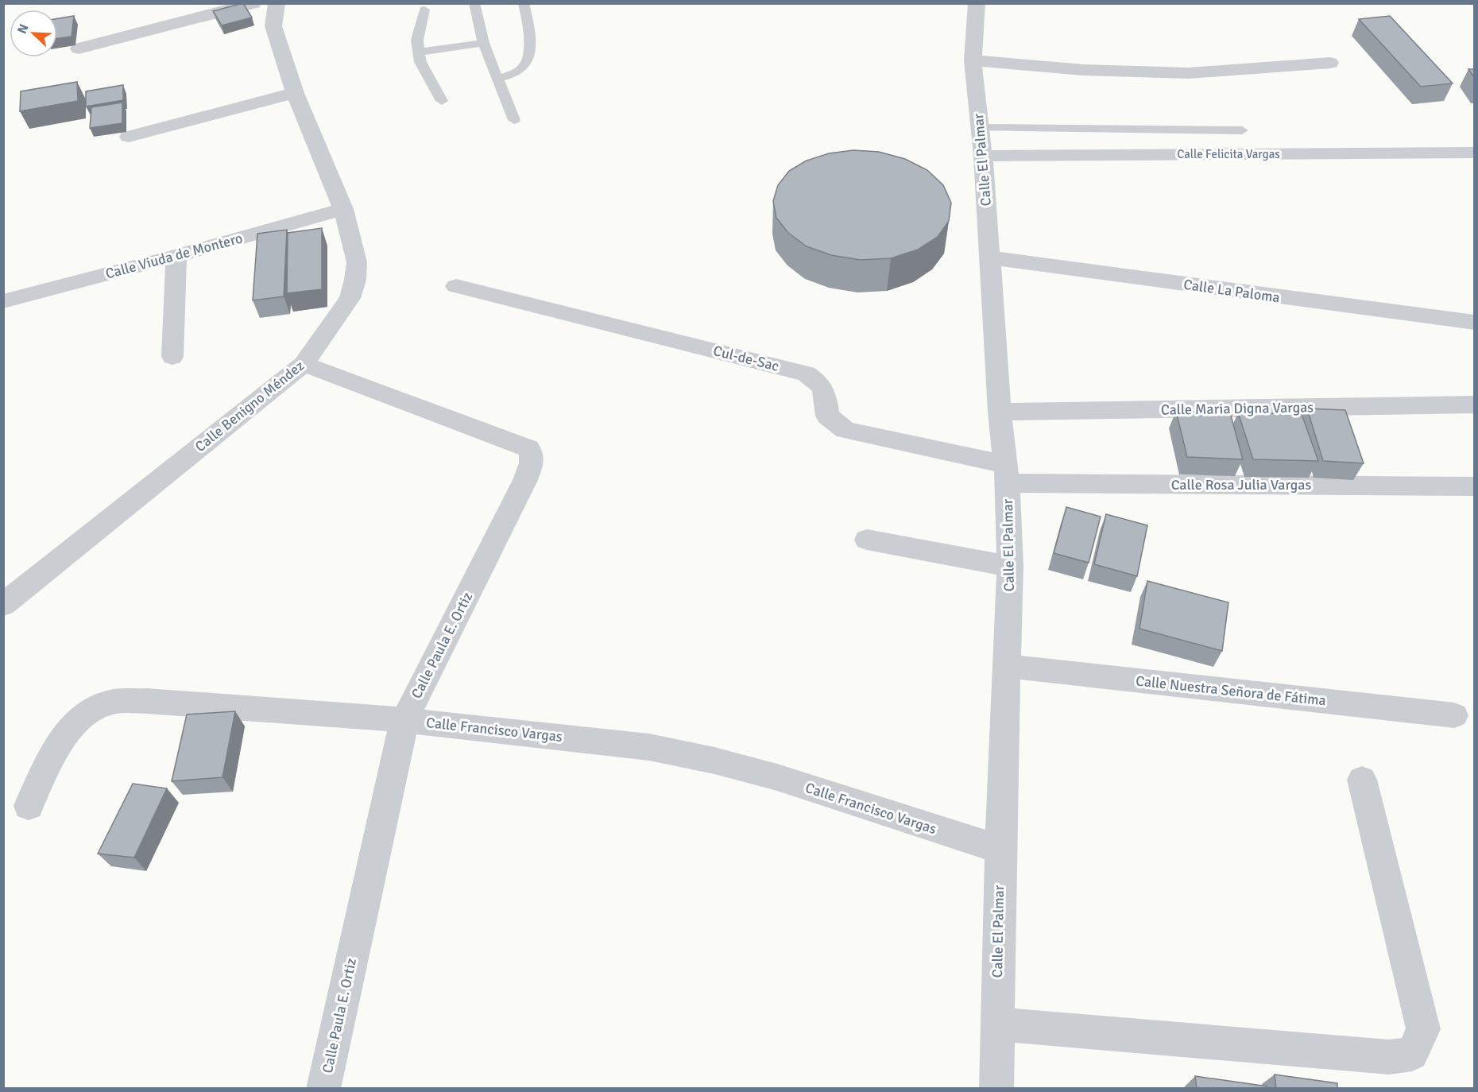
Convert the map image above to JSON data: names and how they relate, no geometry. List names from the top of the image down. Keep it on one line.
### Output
{"streets":{"street":["Calle Felicita Vargas","Calle El Palmar","Calle Viuda de Montero","Calle La Paloma","Cul-de-Sac","Calle Benigno Méndez","Calle Maria Digna Vargas","Calle Rosa Julia Vargas","Calle Paula E. Ortiz","Calle Nuestra Señora de Fátima","Calle Francisco Vargas"]},"crossings":[["Calle Felicita Vargas","Calle El Palmar"],["Calle El Palmar","Calle La Paloma"],["Calle El Palmar","Cul-de-Sac"],["Calle El Palmar","Calle Maria Digna Vargas"],["Calle El Palmar","Calle Rosa Julia Vargas"],["Calle El Palmar","Calle Nuestra Señora de Fátima"],["Calle El Palmar","Calle Francisco Vargas"],["Calle Viuda de Montero","Calle Benigno Méndez"],["Cul-de-Sac","Calle Rosa Julia Vargas"],["Calle Benigno Méndez","Calle Paula E. Ortiz"],["Calle Paula E. Ortiz","Calle Francisco Vargas"]],"north":"top left"}
